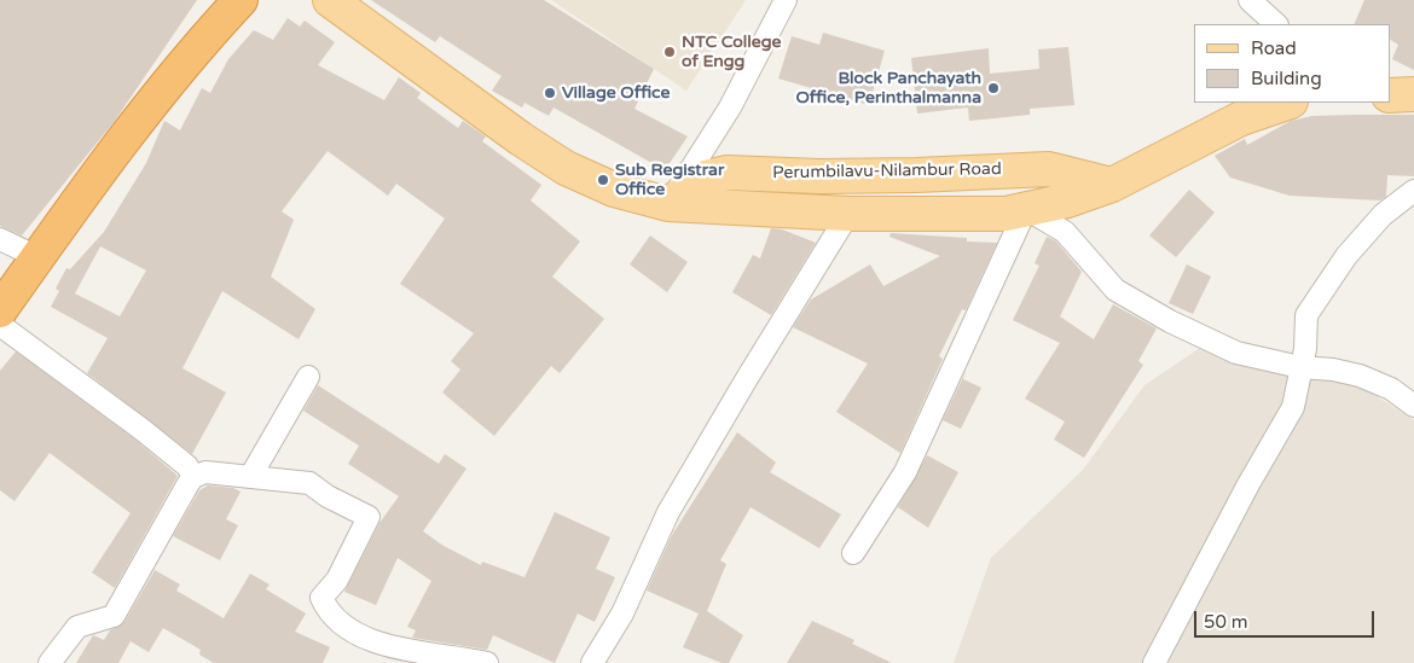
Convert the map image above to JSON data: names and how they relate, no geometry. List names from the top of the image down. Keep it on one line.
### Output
{"streets":{"main road":["Perumbilavu-Nilambur Road"]},"places":["NTC College of Engg","Block Panchayath Office, Perinthalmanna","Village Office","Sub Registrar Office"],"legend":["Road","Building"],"scale_bar":"50 m"}
